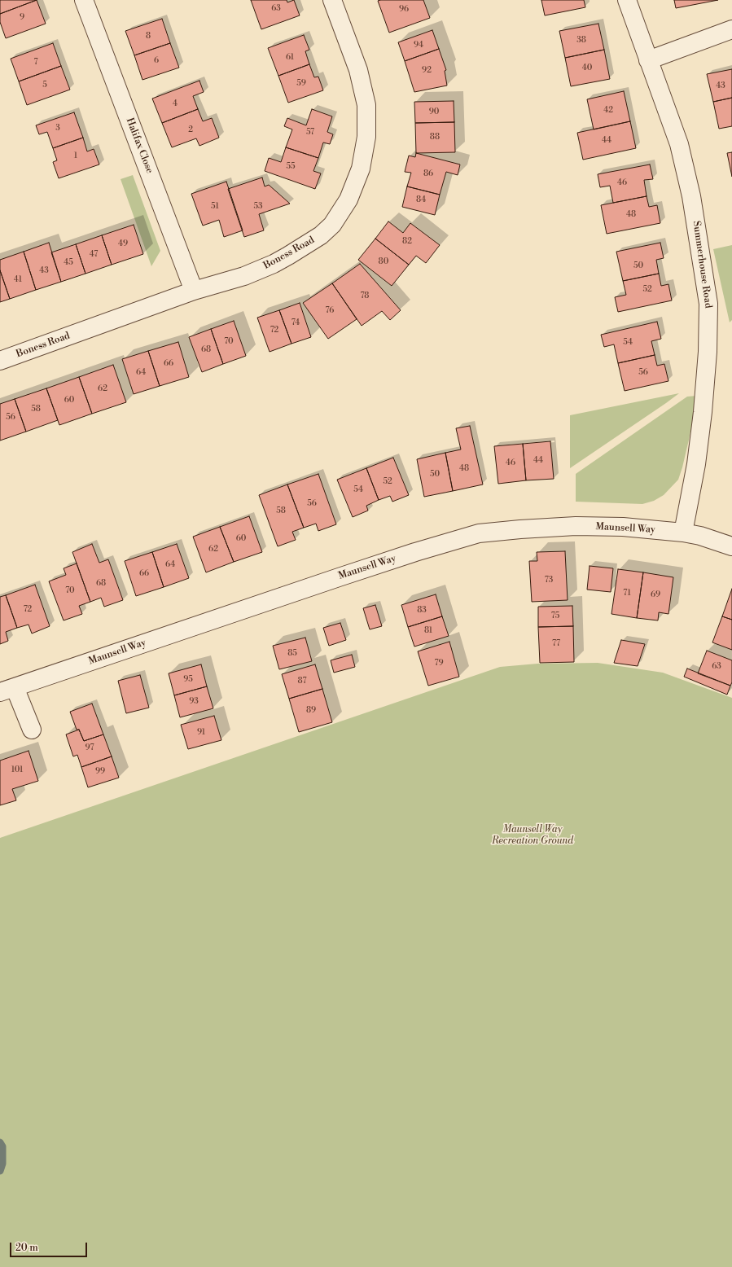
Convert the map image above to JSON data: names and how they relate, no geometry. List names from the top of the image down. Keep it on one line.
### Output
{"streets":{"street":["Halifax Close","Boness Road","Summerhouse Road","Maunsell Way"]},"crossings":[["Halifax Close","Boness Road"],["Summerhouse Road","Maunsell Way"]],"parks":["Maunsell Way Recreation Ground"],"house_numbers":["63","96","9","8","38","94","61","6","7","40","92","59","5","43","4","42","90","3","2","57","88","44","1","55","86","46","84","51","53","48","82","49","47","80","45","50","43","41","52","78","76","74","72","70","54","68","66","64","56","62","60","58","56","44","46","48","50","52","54","56","58","60","62","64","66","73","68","70","71","69","72","83","75","81","77","85","79","63","95","87","93","89","91","97","101","99"],"scale_bar":"20 m"}
